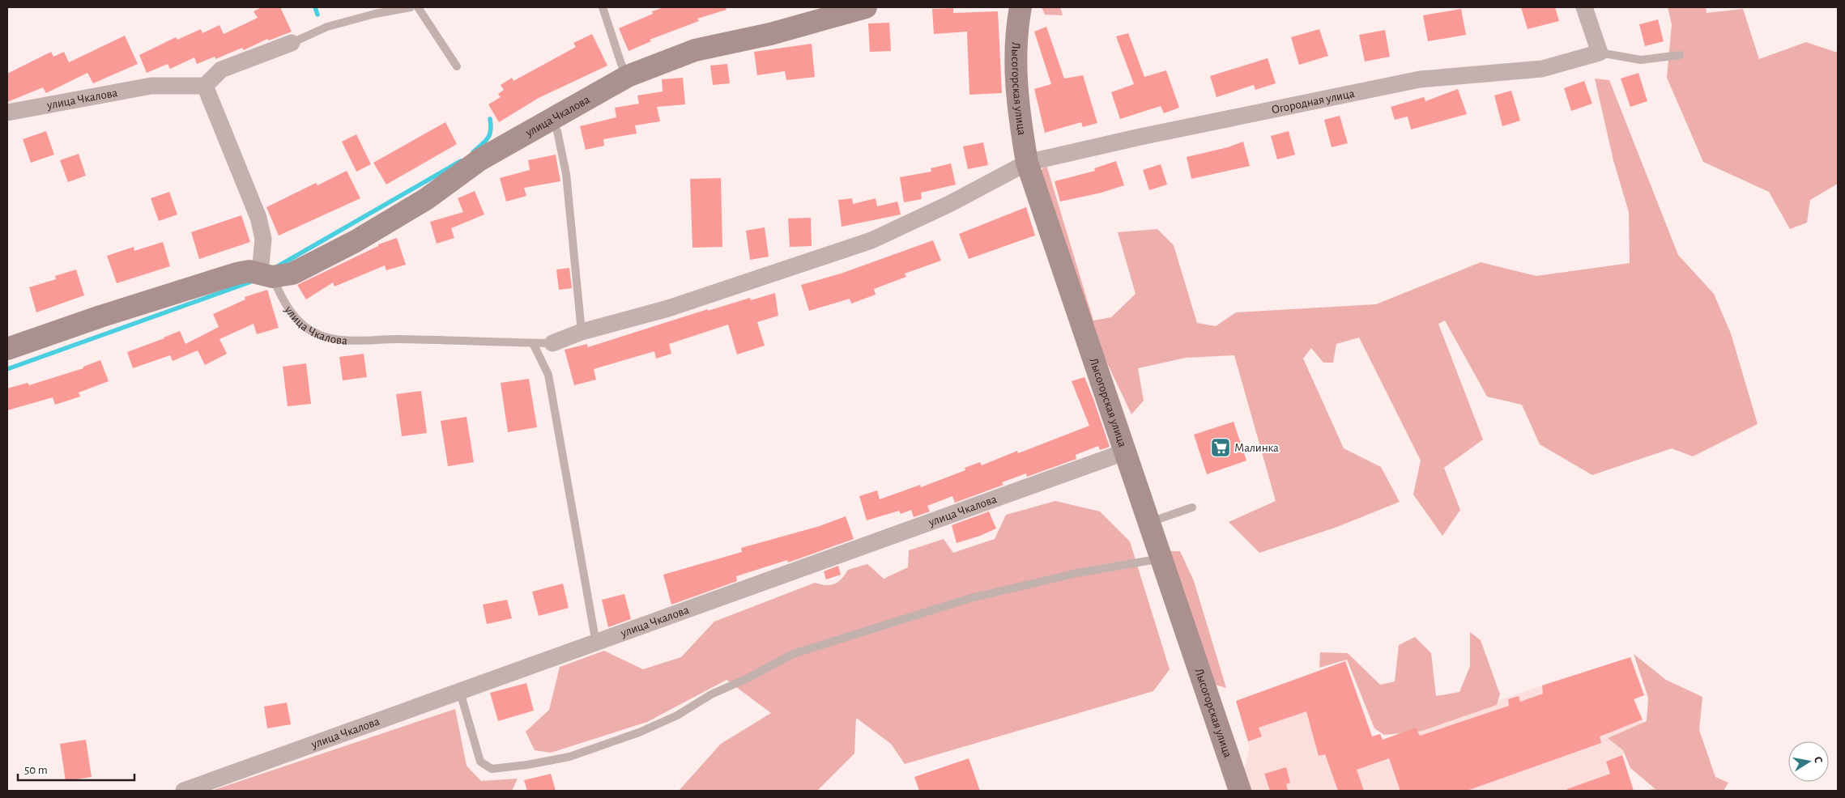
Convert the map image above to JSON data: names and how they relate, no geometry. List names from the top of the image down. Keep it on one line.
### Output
{"streets":{"street":["Лысогорская улица","улица Чкалова","Огородная улица"]},"crossings":[["Лысогорская улица","улица Чкалова"],["Лысогорская улица","Огородная улица"],["улица Чкалова","Огородная улица"]],"places":{"supermarket":["Малинка"]},"scale_bar":"50 m","north":"right"}
